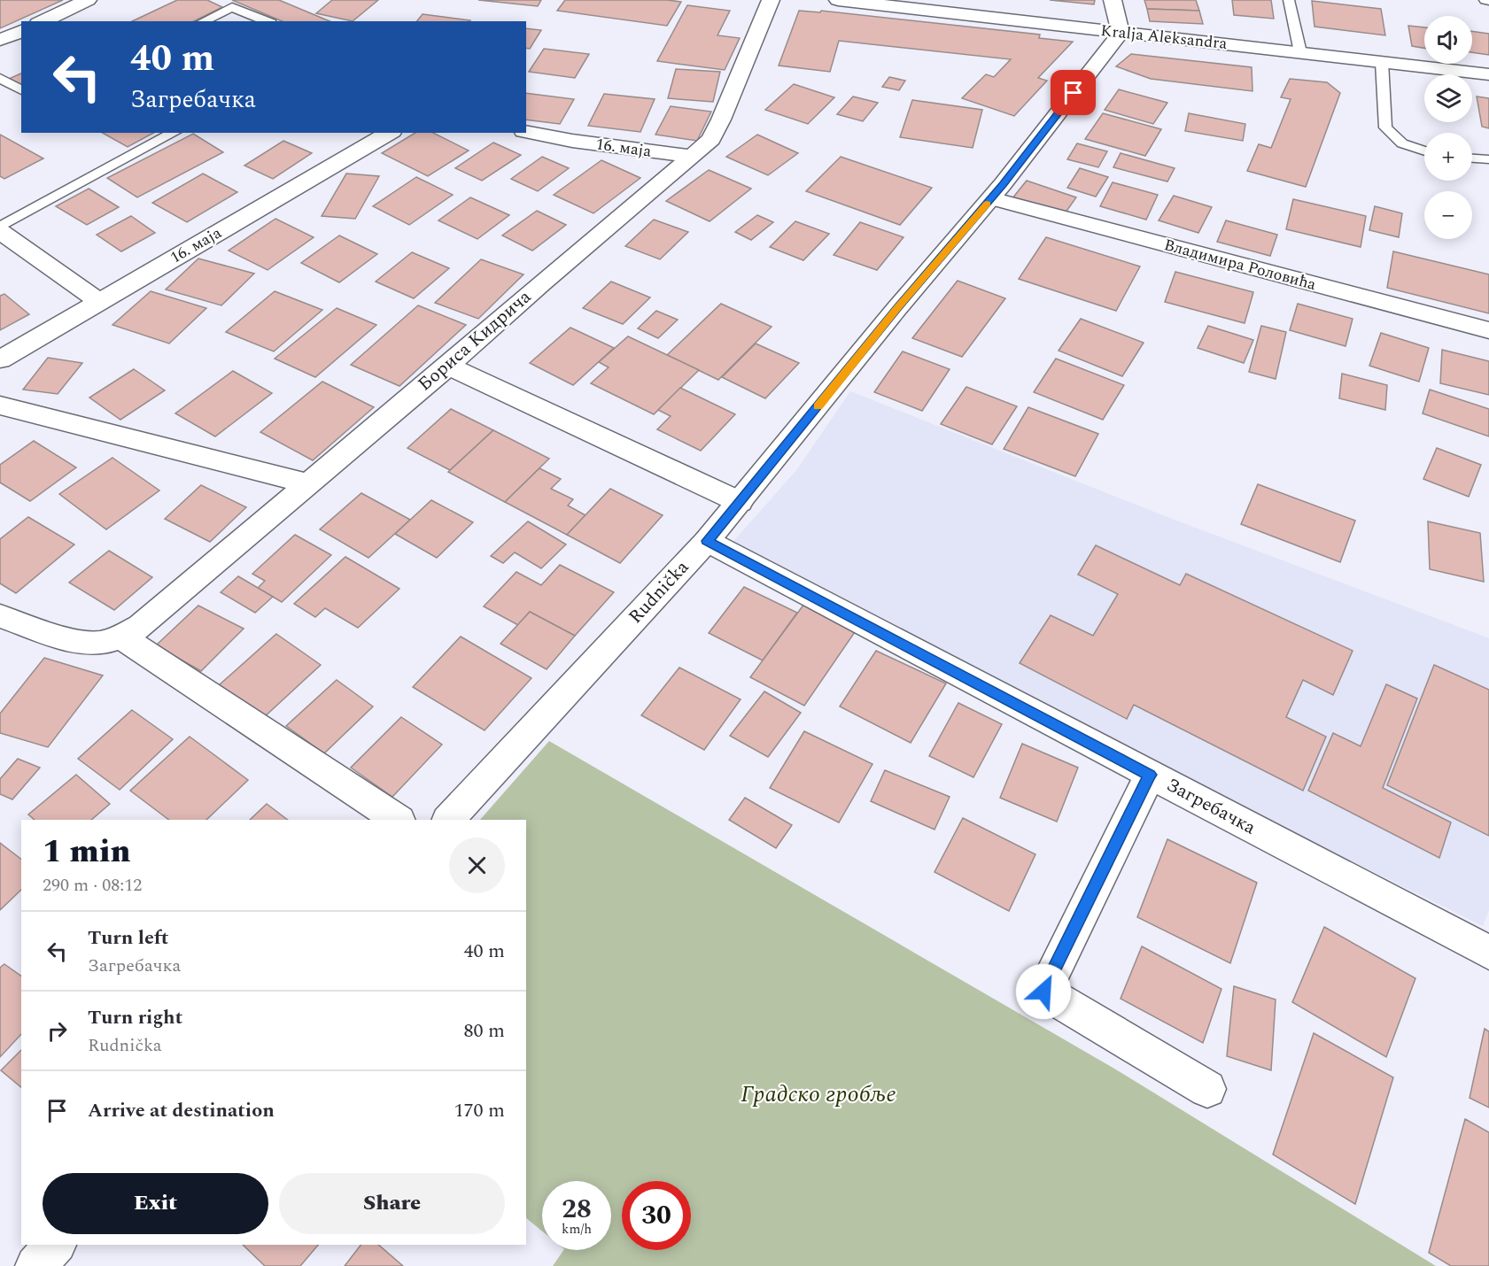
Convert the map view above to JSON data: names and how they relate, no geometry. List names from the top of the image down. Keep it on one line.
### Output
{"streets":{"street":["Kralja Aleksandra","16. маја","Владимира Роловића","Бориса Kидрича","Rudnička","Загребачка"]},"crossings":[["Kralja Aleksandra","Rudnička"],["16. маја","Бориса Kидрича"],["Владимира Роловића","Rudnička"],["Rudnička","Загребачка"]],"parks":["Градско гробље"],"page":{"map_buttons":["+","−"],"turn":["40 m","Загребачка"],"heading":["1 min","290 m · 08:12"],"list":[{"name":"Turn left","note":"Загребачка","value":"40 m"},{"name":"Turn right","note":"Rudnička","value":"80 m"},{"name":"Arrive at destination","value":"170 m"}],"buttons":["Exit","Share"],"speed":"28 km/h","limit":"30"}}
